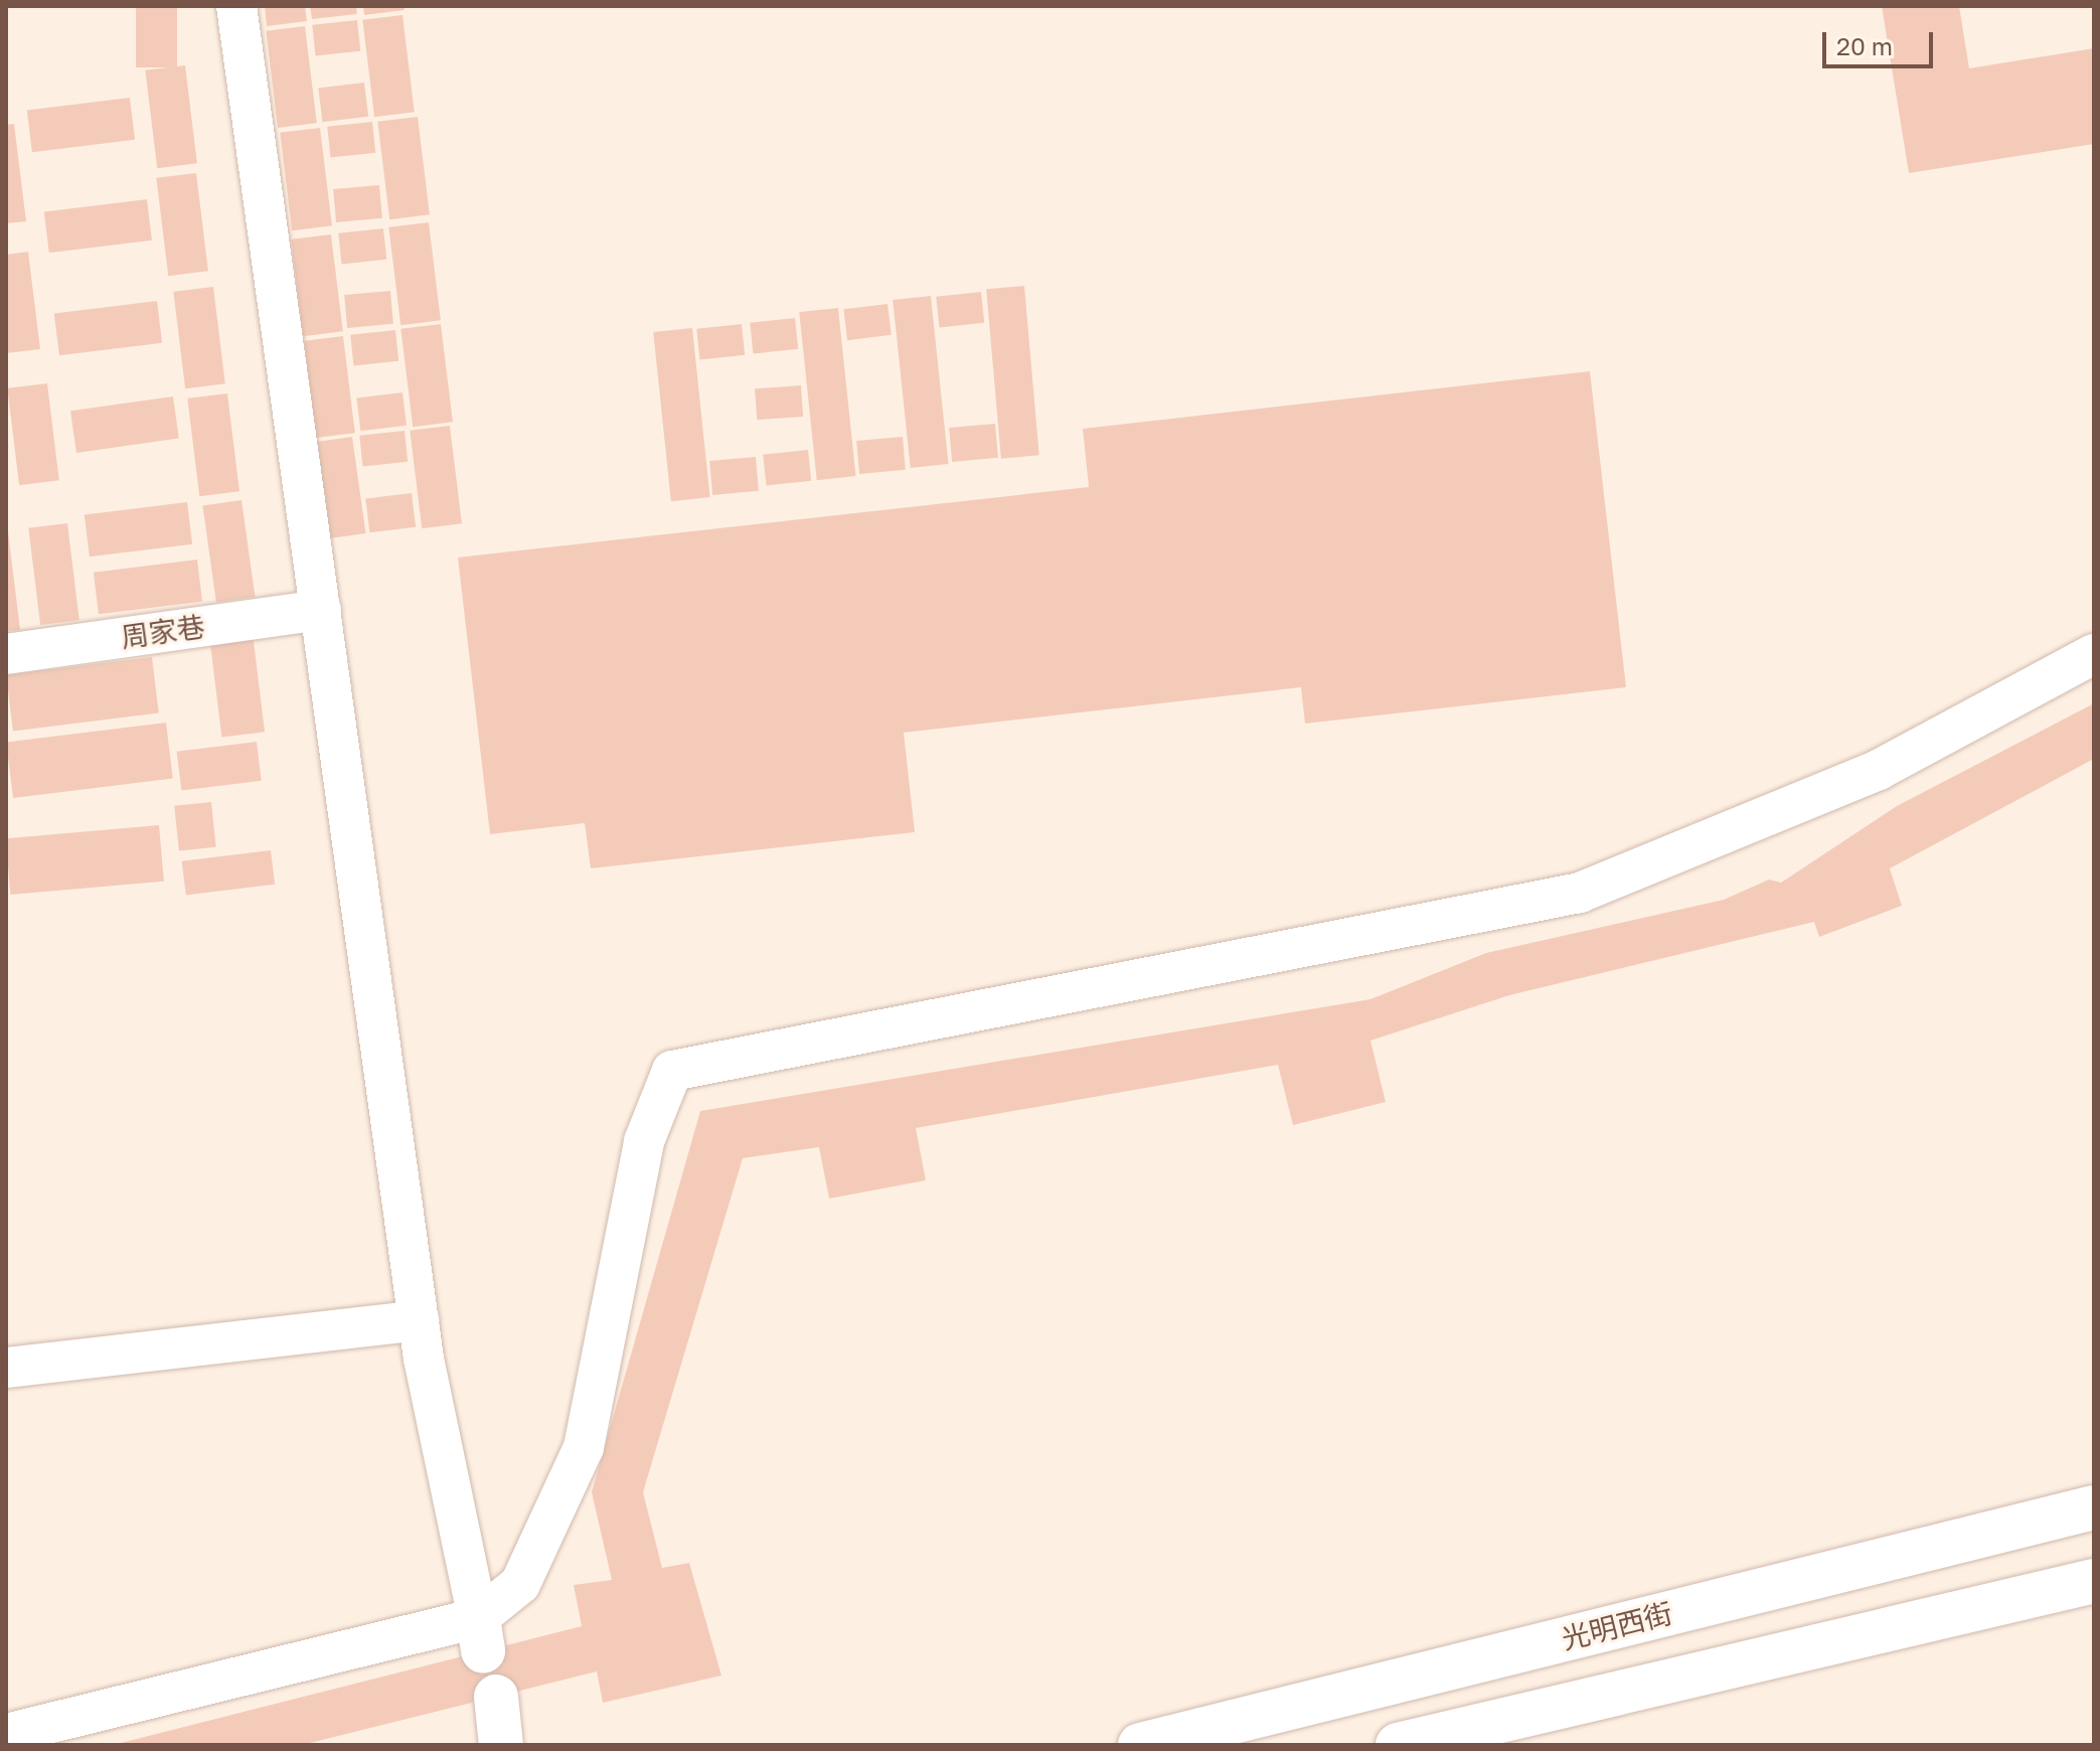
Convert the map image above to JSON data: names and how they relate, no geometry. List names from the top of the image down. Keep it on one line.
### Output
{"streets":{"main road":["光明西街"],"street":["周家巷"]},"scale_bar":"20 m"}
